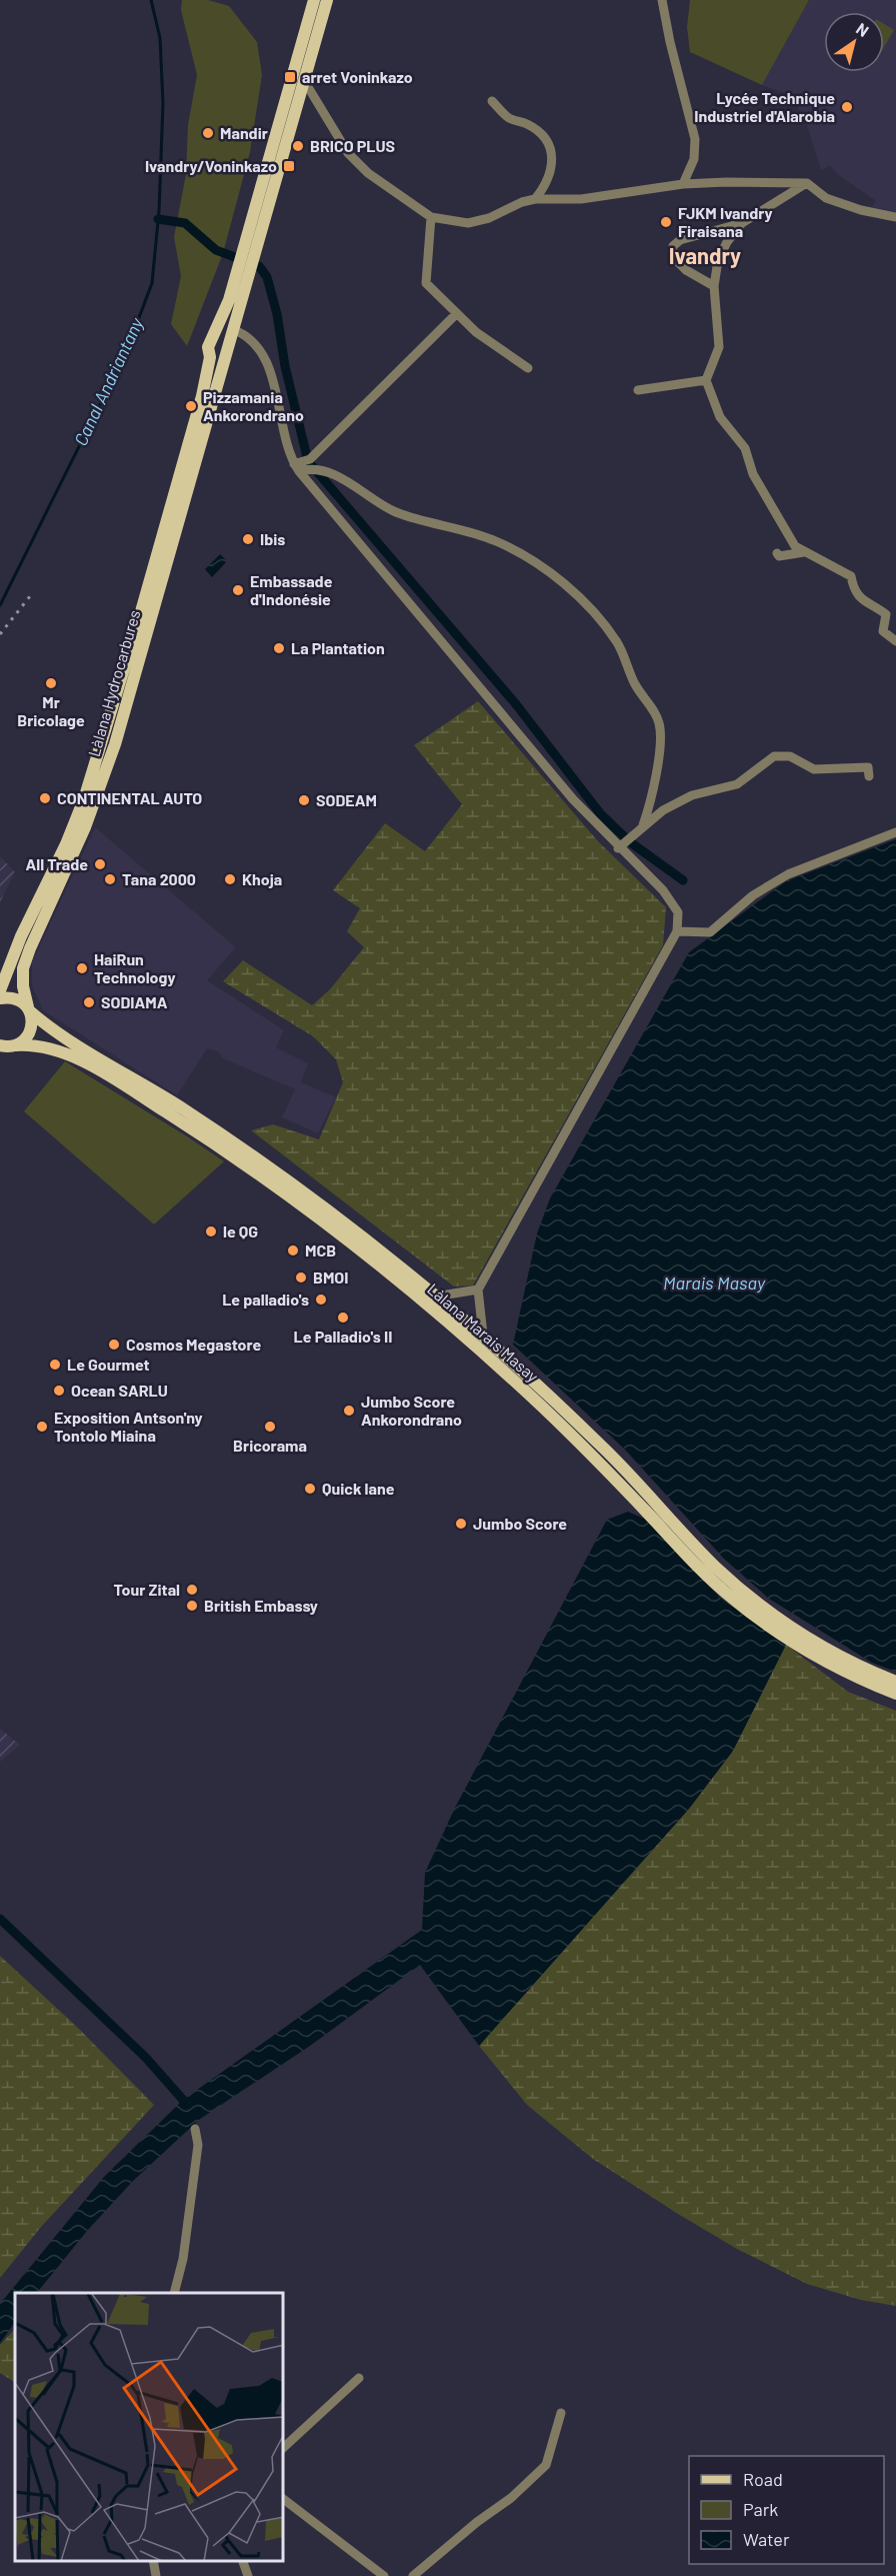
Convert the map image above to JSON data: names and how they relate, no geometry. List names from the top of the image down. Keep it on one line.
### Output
{"streets":{"main road":["Làlana Hydrocarbures","Làlana Marais Masay"]},"crossings":[["Làlana Hydrocarbures","Làlana Marais Masay"]],"districts":["Ivandry"],"water":["Canal Andriantany","Marais Masay"],"places":{"transit":["arret Voninkazo","Ivandry/Voninkazo"],"other":["Lycée Technique Industriel d'Alarobia","Mandir","BRICO PLUS","FJKM Ivandry Firaisana","Pizzamania Ankorondrano","Ibis","Embassade d'Indonésie","La Plantation","Mr Bricolage","CONTINENTAL AUTO","SODEAM","All Trade","Tana 2000","Khoja","HaiRun Technology","SODIAMA","le QG","MCB","BMOI","Le palladio's","Le Palladio's II","Cosmos Megastore","Le Gourmet","Ocean SARLU","Jumbo Score Ankorondrano","Exposition Antson'ny Tontolo Miaina","Bricorama","Quick lane","Jumbo Score","Tour Zital","British Embassy"]},"legend":["Road","Park","Water"],"north":"top right"}
